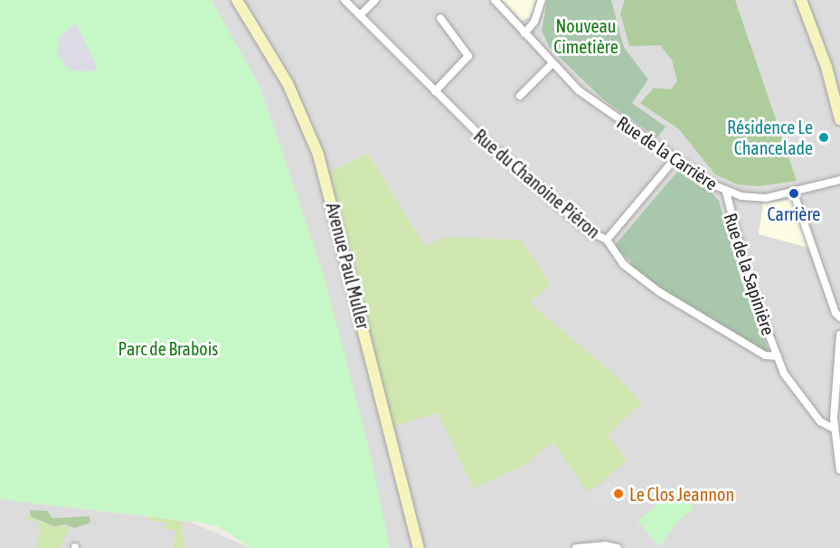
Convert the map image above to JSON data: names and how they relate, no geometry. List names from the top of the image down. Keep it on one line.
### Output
{"streets":{"main road":["Avenue Paul Muller"],"street":["Rue de la Carrière","Rue du Chanoine Piéron","Rue de la Sapinière"]},"crossings":[["Rue de la Carrière","Rue de la Sapinière"],["Rue du Chanoine Piéron","Rue de la Sapinière"]],"parks":["Nouveau Cimetière","Parc de Brabois"],"places":["Résidence Le Chancelade","Carrière","Le Clos Jeannon"]}
